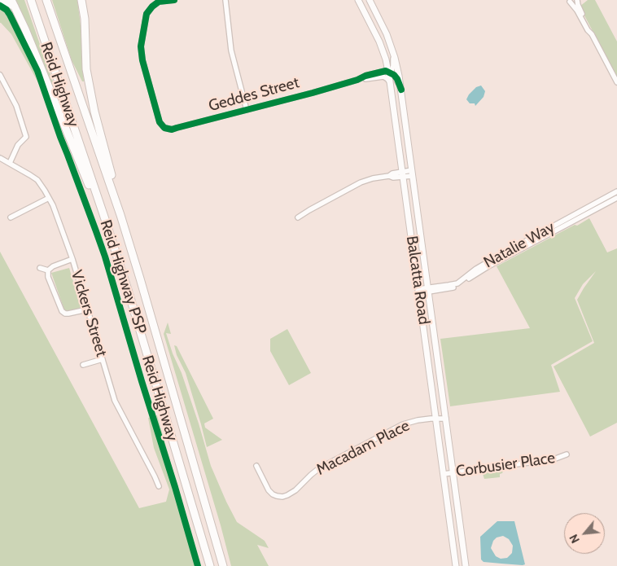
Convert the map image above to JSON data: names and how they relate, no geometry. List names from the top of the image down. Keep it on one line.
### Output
{"streets":{"highway":["Reid Highway"],"main road":["Balcatta Road"],"street":["Geddes Street","Natalie Way","Vickers Street","Macadam Place","Corbusier Place"],"cycle path":["Reid Highway PSP"]},"crossings":[["Geddes Street","Balcatta Road"],["Natalie Way","Balcatta Road"],["Balcatta Road","Macadam Place"],["Balcatta Road","Corbusier Place"]],"north":"bottom left"}
